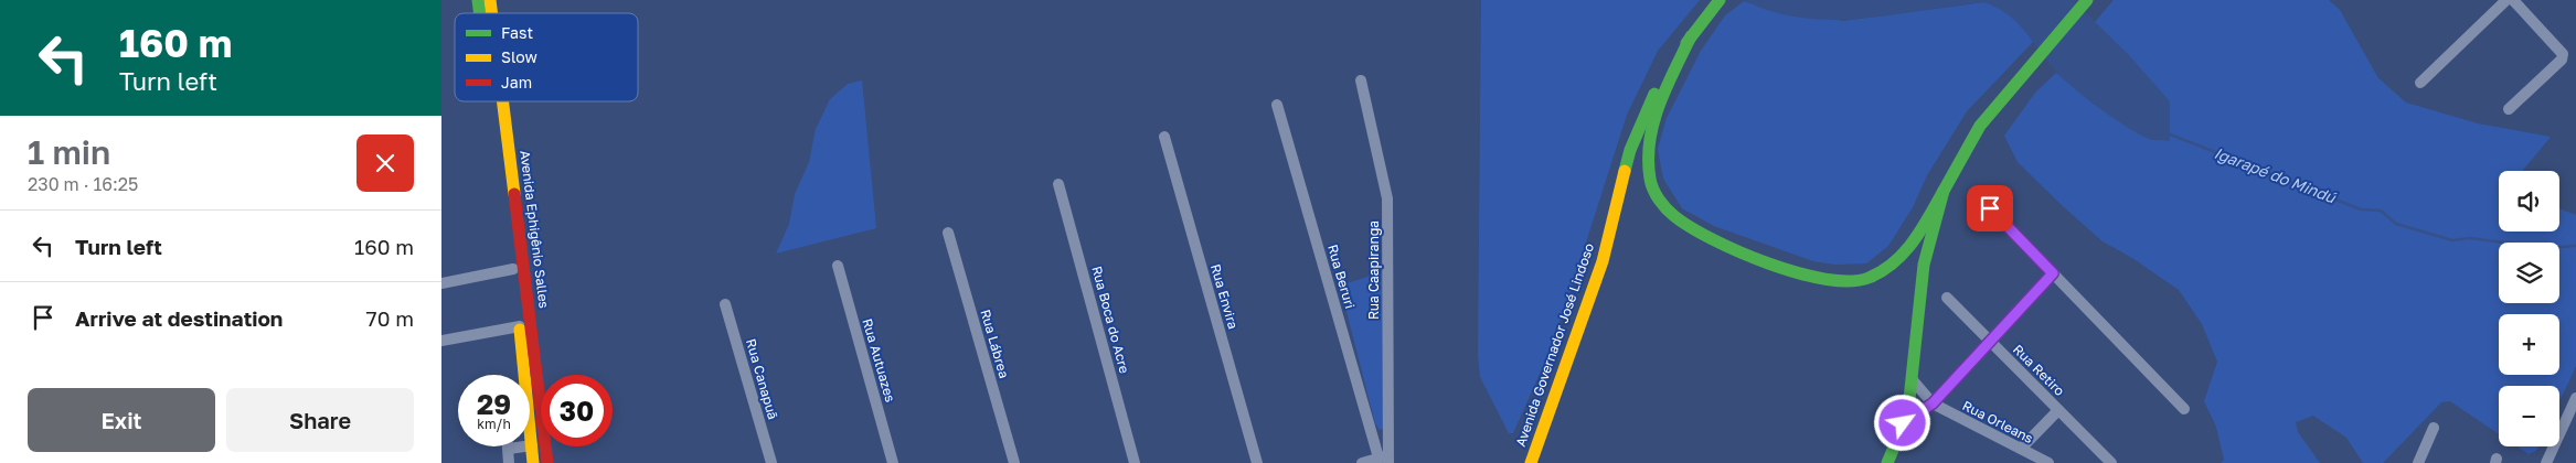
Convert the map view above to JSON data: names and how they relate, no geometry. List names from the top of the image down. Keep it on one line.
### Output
{"streets":{"main road":["Avenida Ephigênio Salles","Avenida Governador José Lindoso"],"street":["Rua Caapiranga","Rua Beruri","Rua Envira","Rua Boca do Acre","Rua Lábrea","Rua Autuazes","Rua Retiro","Rua Canapuã","Rua Orleans"]},"crossings":[["Rua Caapiranga","Rua Beruri"]],"water":["Igarapé do Mindú"],"legend":["Fast","Slow","Jam"],"page":{"turn":["160 m","Turn left"],"heading":["1 min","230 m · 16:25"],"map_buttons":["+","−"],"list":[{"name":"Turn left","value":"160 m"},{"name":"Arrive at destination","value":"70 m"}],"speed":"29 km/h","limit":"30","buttons":["Exit","Share"]}}
